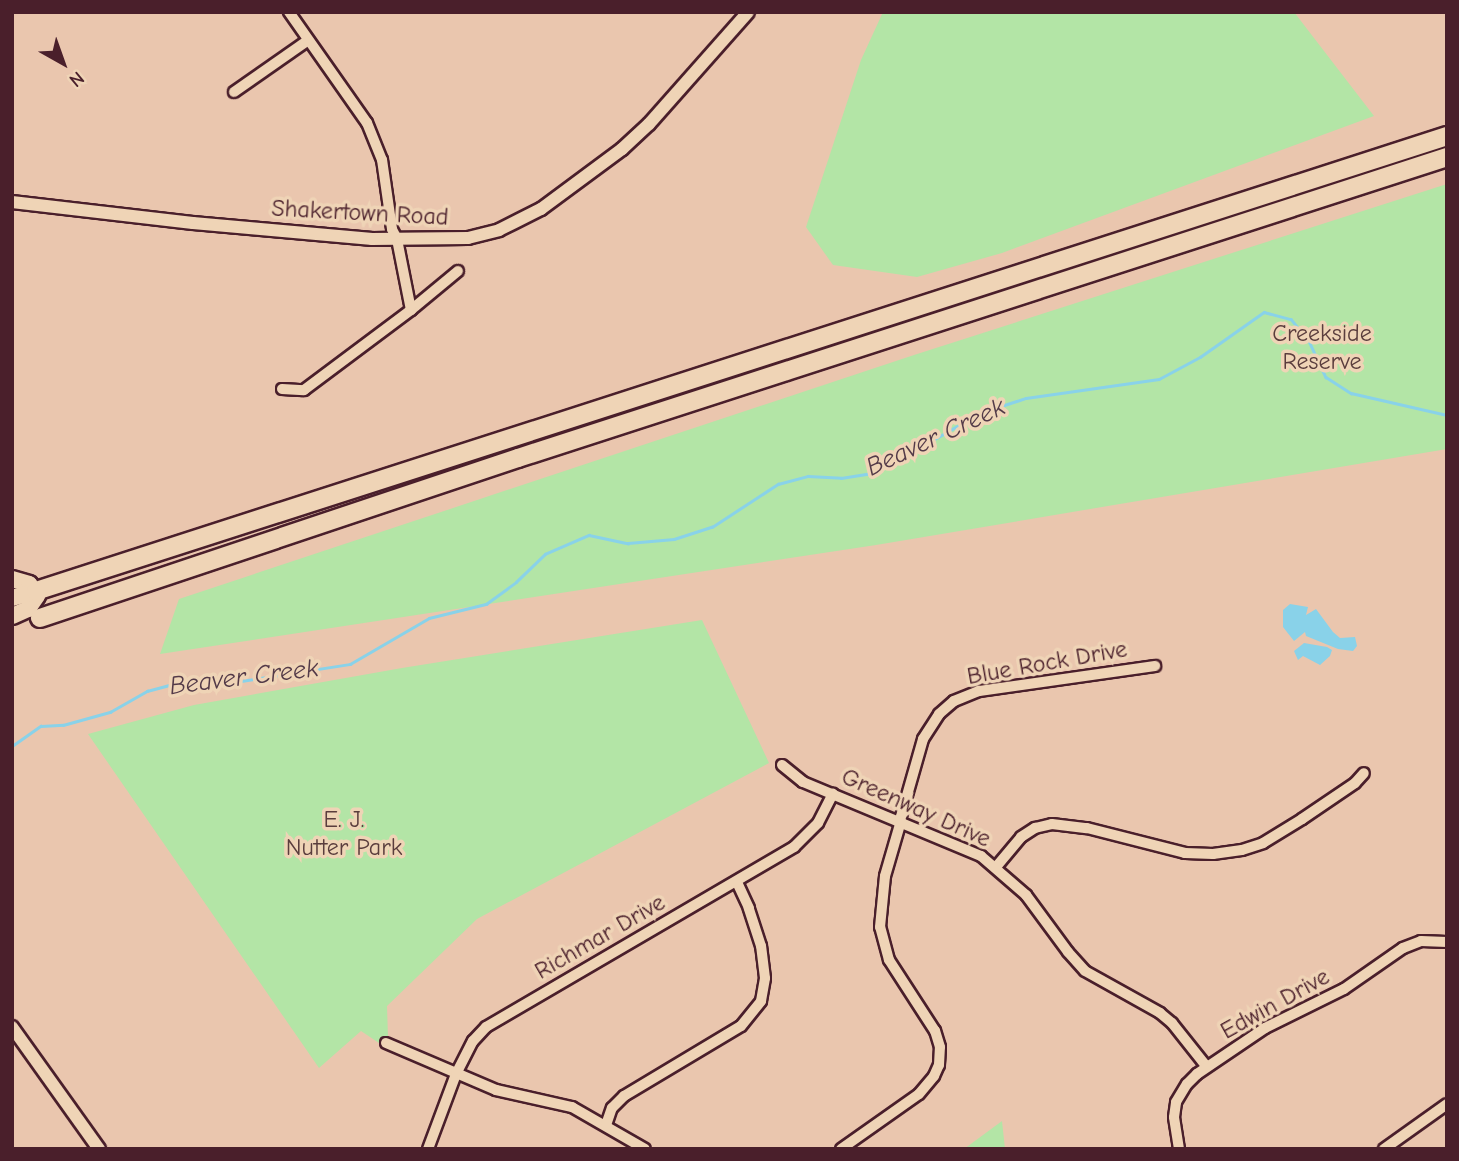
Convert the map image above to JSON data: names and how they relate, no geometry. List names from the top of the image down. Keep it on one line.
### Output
{"streets":{"street":["Shakertown Road","Blue Rock Drive","Greenway Drive","Richmar Drive","Edwin Drive"]},"crossings":[["Blue Rock Drive","Greenway Drive"],["Greenway Drive","Richmar Drive"],["Greenway Drive","Edwin Drive"]],"water":["Beaver Creek"],"parks":["Creekside Reserve","E. J. Nutter Park"],"north":"bottom right"}
